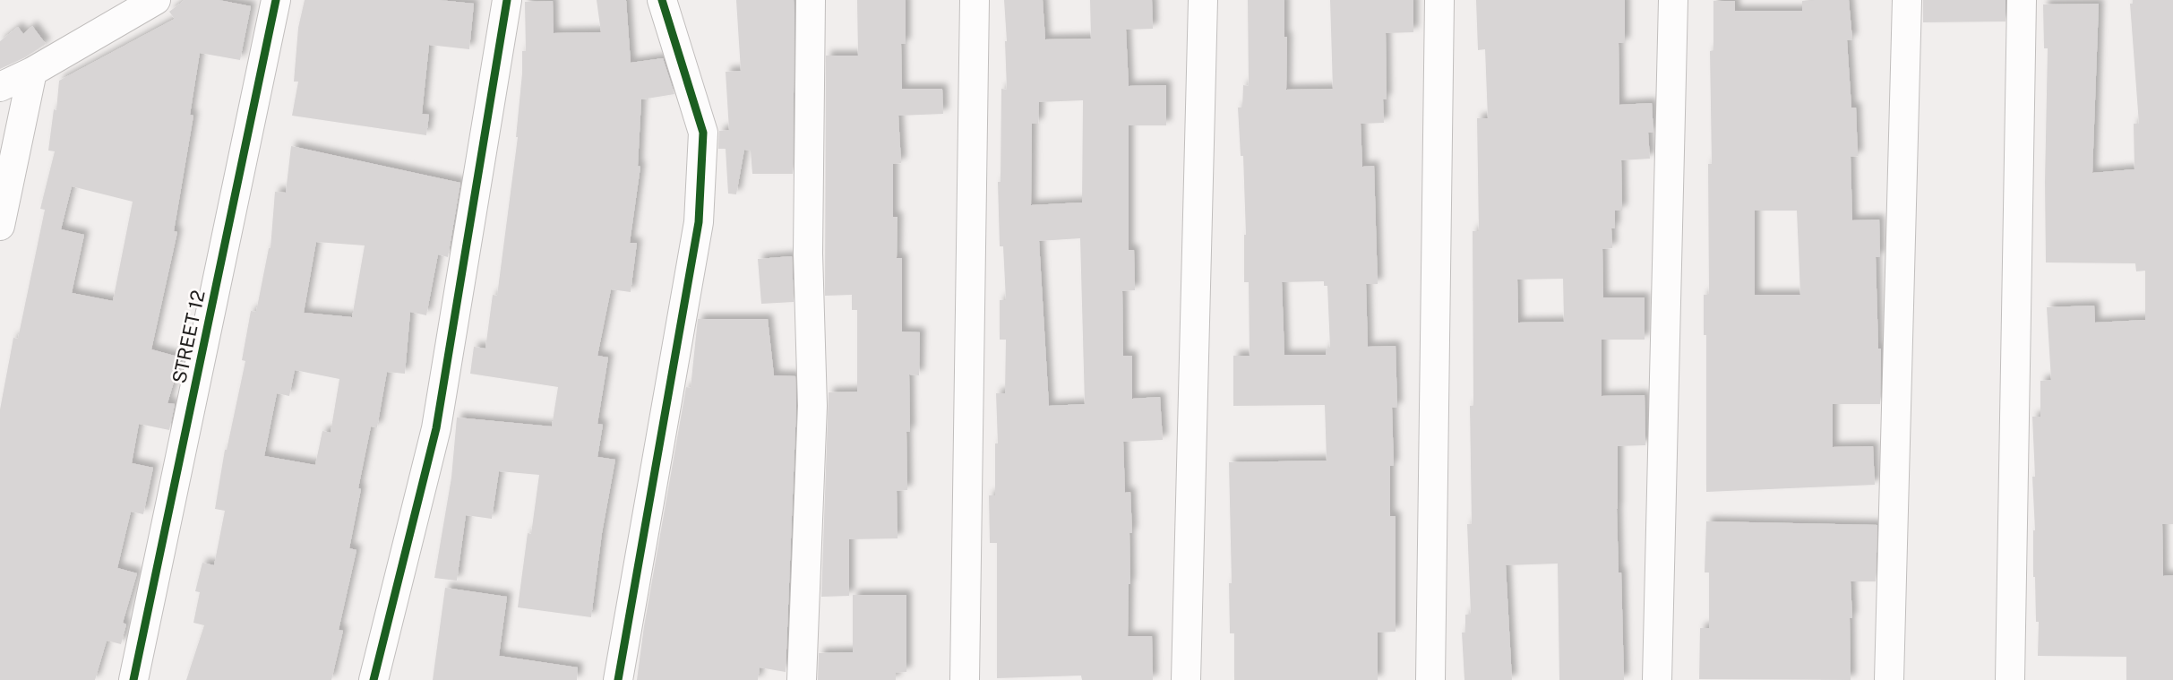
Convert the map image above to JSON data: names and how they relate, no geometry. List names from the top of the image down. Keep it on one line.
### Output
{"streets":{"street":["STREET 12"]}}
